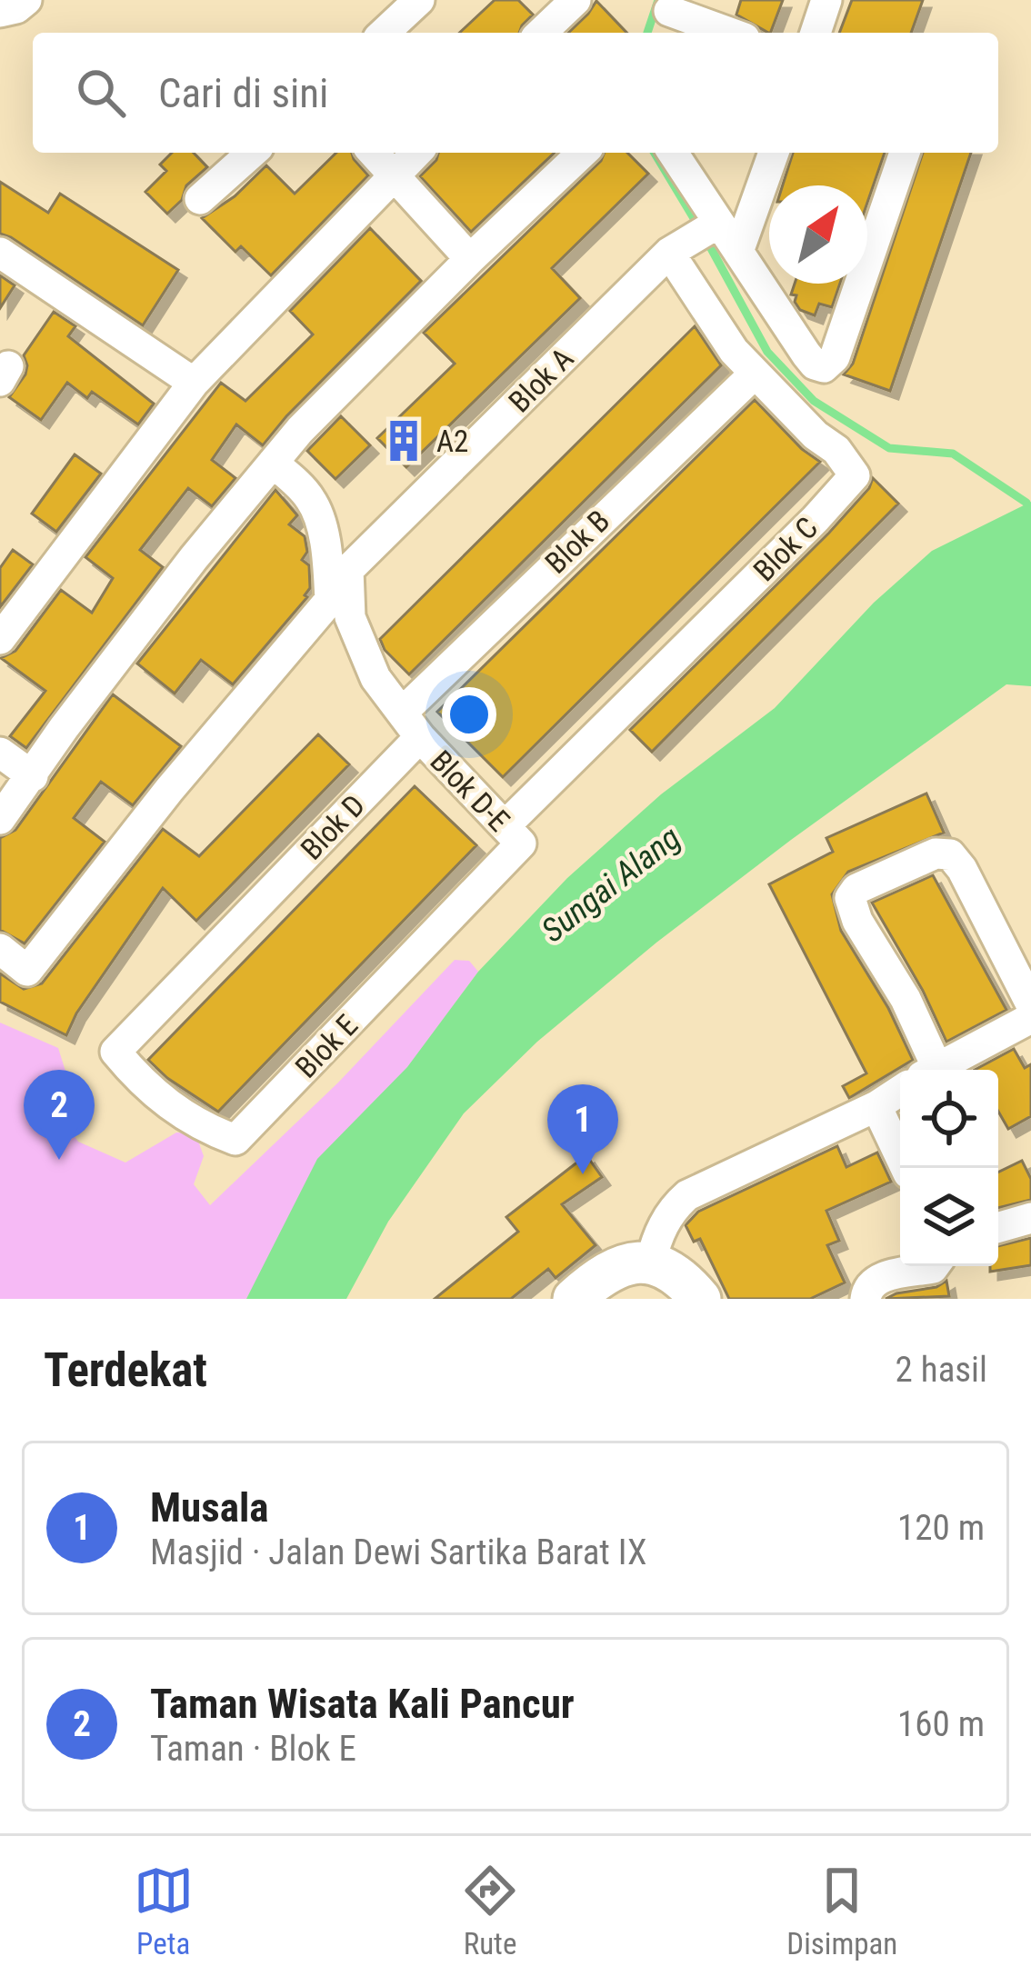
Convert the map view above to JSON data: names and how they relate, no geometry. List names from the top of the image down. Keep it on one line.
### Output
{"streets":{"street":["Blok A","Blok B","Blok C","Blok D-E","Blok D","Blok E"]},"crossings":[["Blok A","Blok B"],["Blok A","Blok C"],["Blok A","Blok D-E"],["Blok A","Blok D"],["Blok B","Blok C"],["Blok B","Blok D-E"],["Blok B","Blok D"],["Blok C","Blok D-E"],["Blok C","Blok E"],["Blok D-E","Blok D"],["Blok D-E","Blok E"],["Blok D","Blok E"]],"water":["Sungai Alang"],"places":{"building":["A2"]},"north":"top right","page":{"search":"Cari di sini","pins":["2","1"],"heading":["Terdekat","2 hasil"],"list":[{"mark":"1","name":"Musala","note":"Masjid · Jalan Dewi Sartika Barat IX","value":"120 m"},{"mark":"2","name":"Taman Wisata Kali Pancur","note":"Taman · Blok E","value":"160 m"}],"nav":["Peta","Rute","Disimpan"]}}
